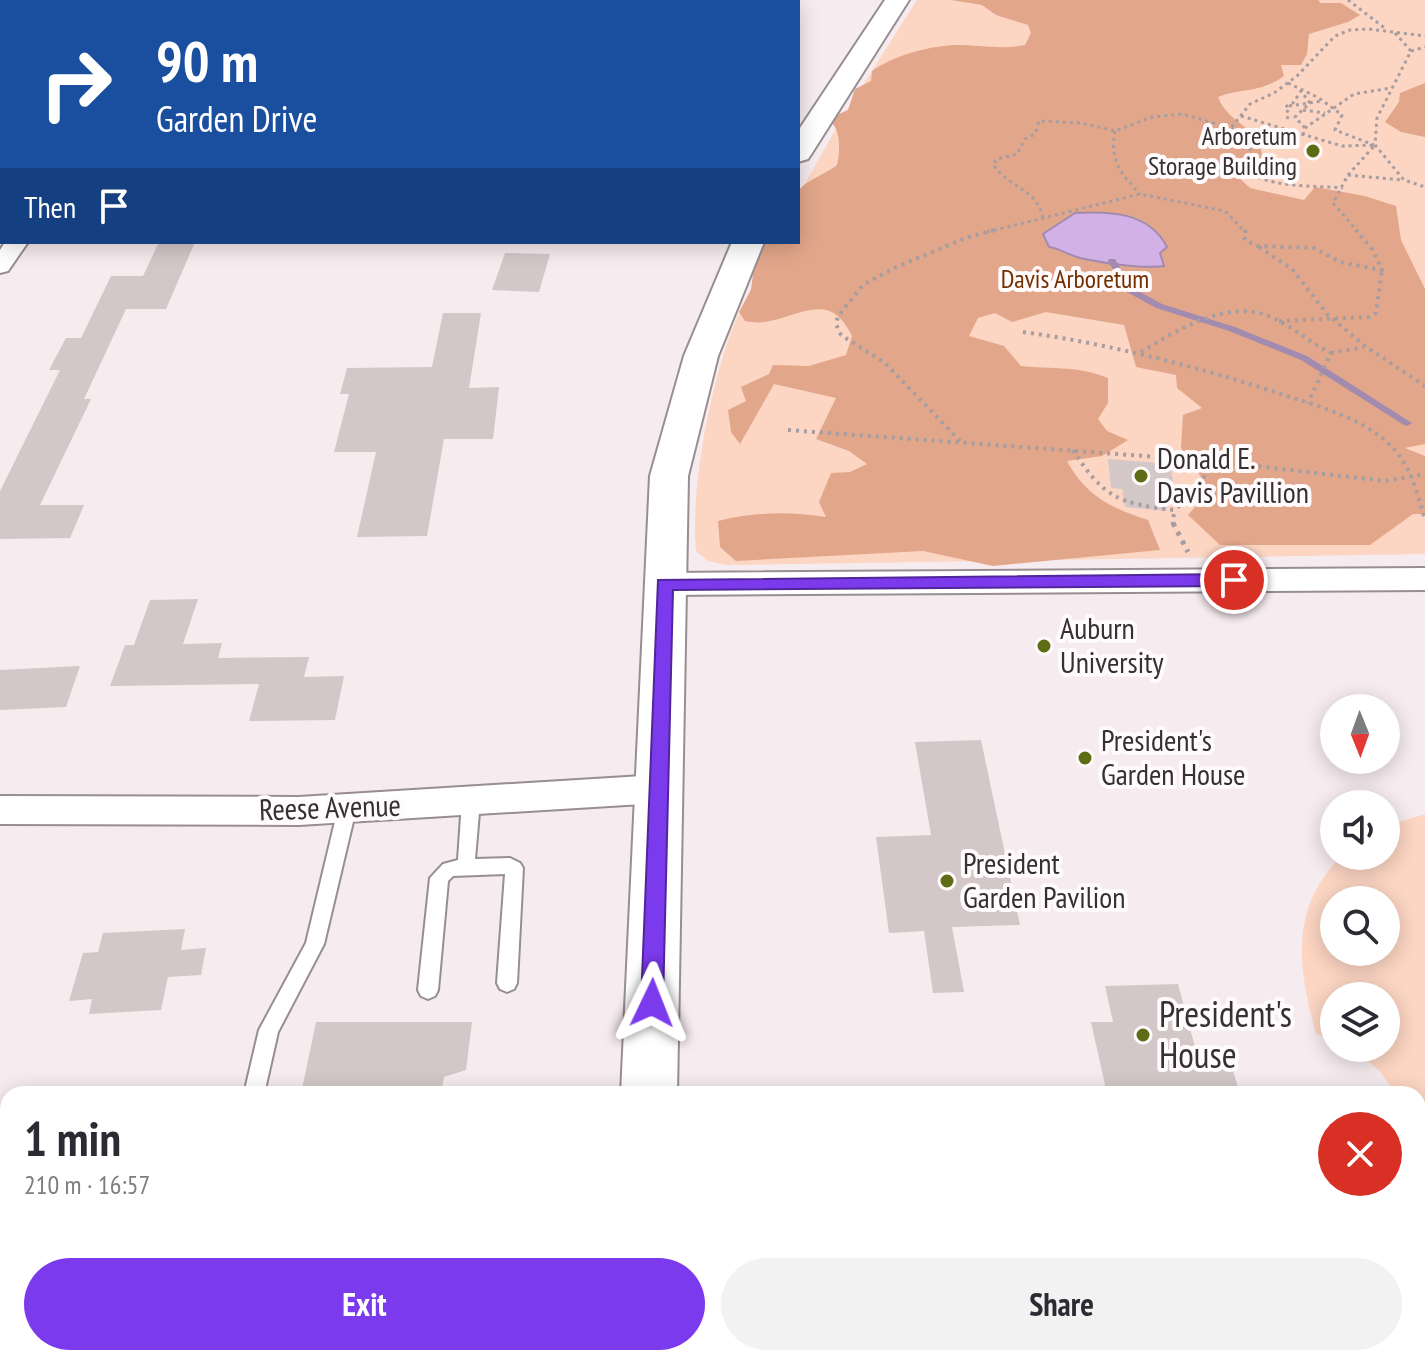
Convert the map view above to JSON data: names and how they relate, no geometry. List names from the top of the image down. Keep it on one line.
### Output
{"streets":{"street":["Reese Avenue"]},"parks":["Davis Arboretum"],"places":["Arboretum Storage Building","Donald E. Davis Pavillion","Auburn University","President's Garden House","President Garden Pavilion","President's House"],"north":"bottom","page":{"turn":["90 m","Garden Drive"],"then":"Then","heading":["1 min","210 m · 16:57"],"buttons":["Exit","Share"]}}
